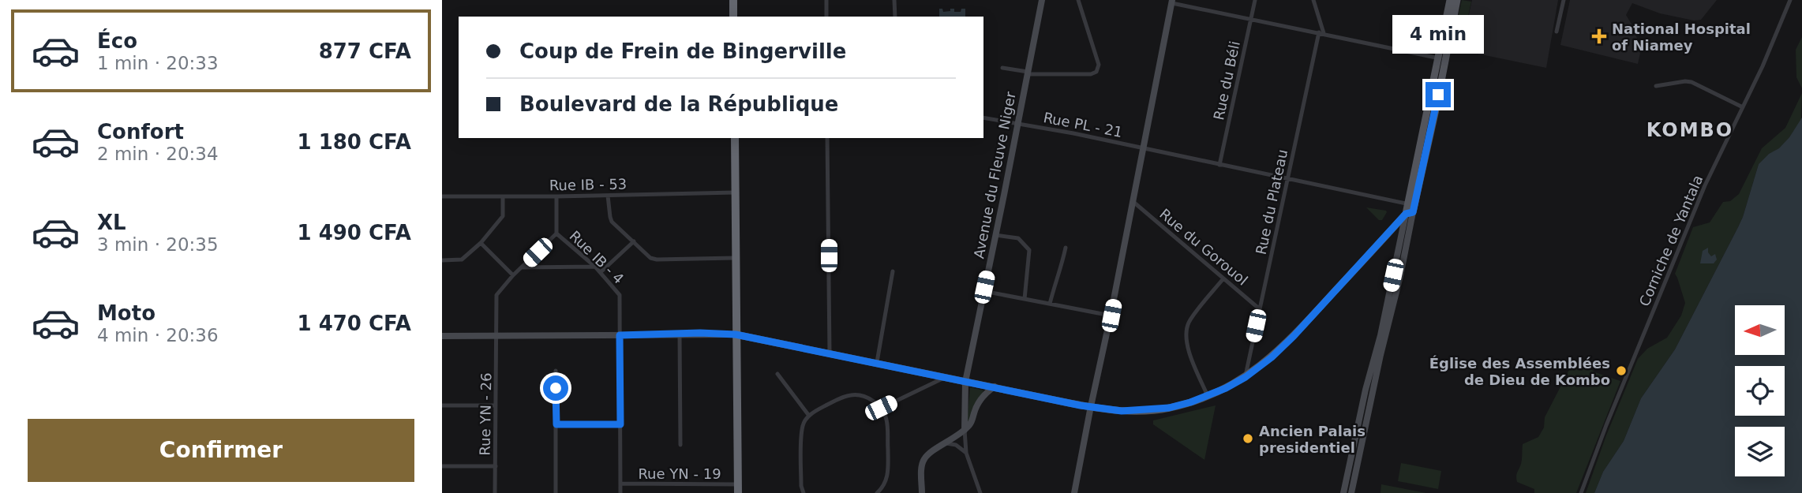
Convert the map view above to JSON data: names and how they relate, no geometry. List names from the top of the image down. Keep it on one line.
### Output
{"streets":{"street":["Rue du Béli","Rue PL - 21","Avenue du Fleuve Niger","Rue IB - 53","Rue du Plateau","Corniche de Yantala","Rue du Gorouol","Rue IB - 4","Rue YN - 26","Rue YN - 19"]},"crossings":[["Rue du Béli","Rue PL - 21"],["Rue PL - 21","Avenue du Fleuve Niger"],["Rue PL - 21","Rue du Plateau"],["Rue IB - 53","Rue IB - 4"],["Rue du Plateau","Rue du Gorouol"],["Rue IB - 4","Rue YN - 26"],["Rue IB - 4","Rue YN - 19"]],"districts":["KOMBO"],"places":{"health":["National Hospital of Niamey"],"other":["Église des Assemblées de Dieu de Kombo","Ancien Palais presidentiel"]},"north":"left","page":{"list":[{"name":"Éco","note":"1 min · 20:33","value":"877 CFA"},{"name":"Confort","note":"2 min · 20:34","value":"1 180 CFA"},{"name":"XL","note":"3 min · 20:35","value":"1 490 CFA"},{"name":"Moto","note":"4 min · 20:36","value":"1 470 CFA"}],"bubble":"4 min","banner":["Coup de Frein de Bingerville","Boulevard de la République"],"buttons":"Confirmer"}}
